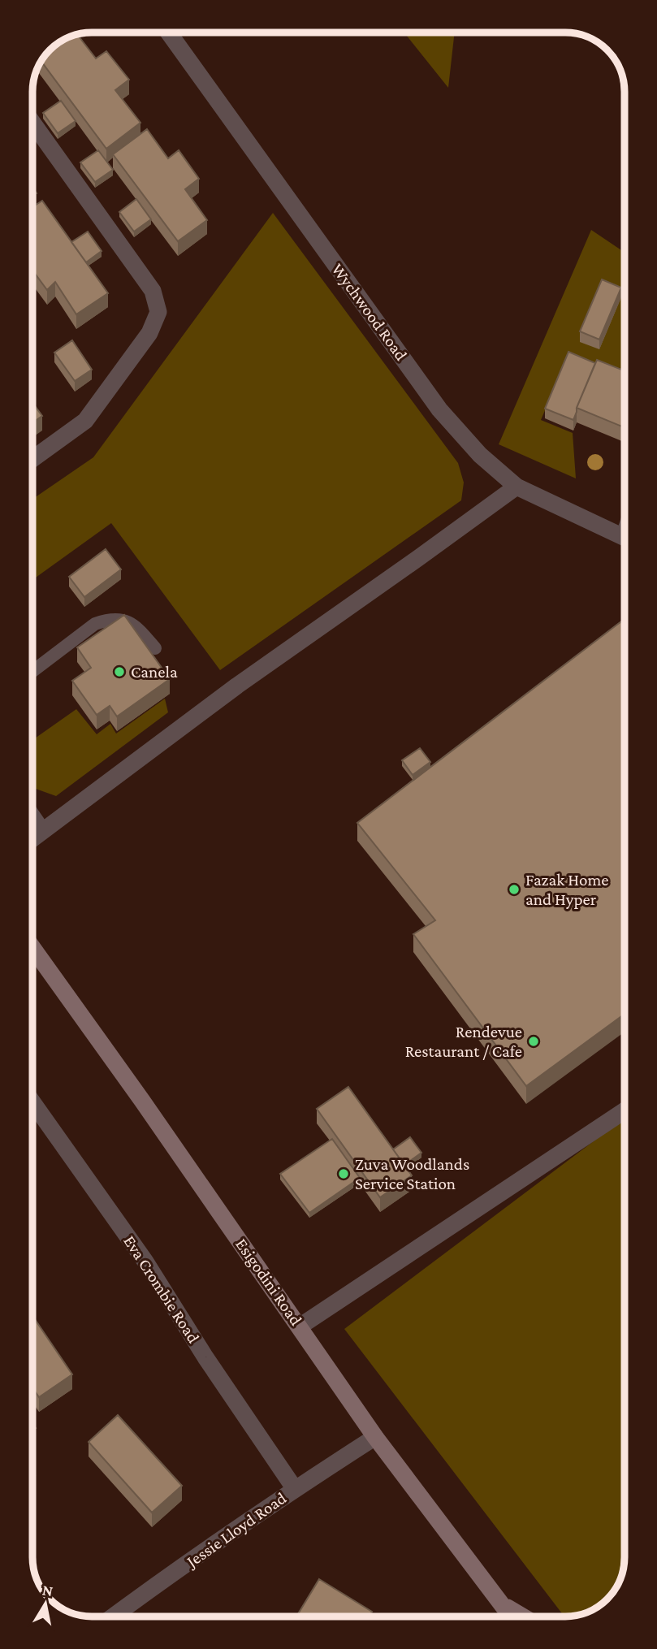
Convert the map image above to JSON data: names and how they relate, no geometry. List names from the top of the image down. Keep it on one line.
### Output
{"streets":{"main road":["Esigodini Road"],"street":["Wychwood Road","Eva Crombie Road","Jessie Lloyd Road"]},"crossings":[["Esigodini Road","Jessie Lloyd Road"],["Eva Crombie Road","Jessie Lloyd Road"]],"places":["Canela","Fazak Home and Hyper","Rendevue Restaurant / Cafe","Zuva Woodlands Service Station"],"north":"top"}
